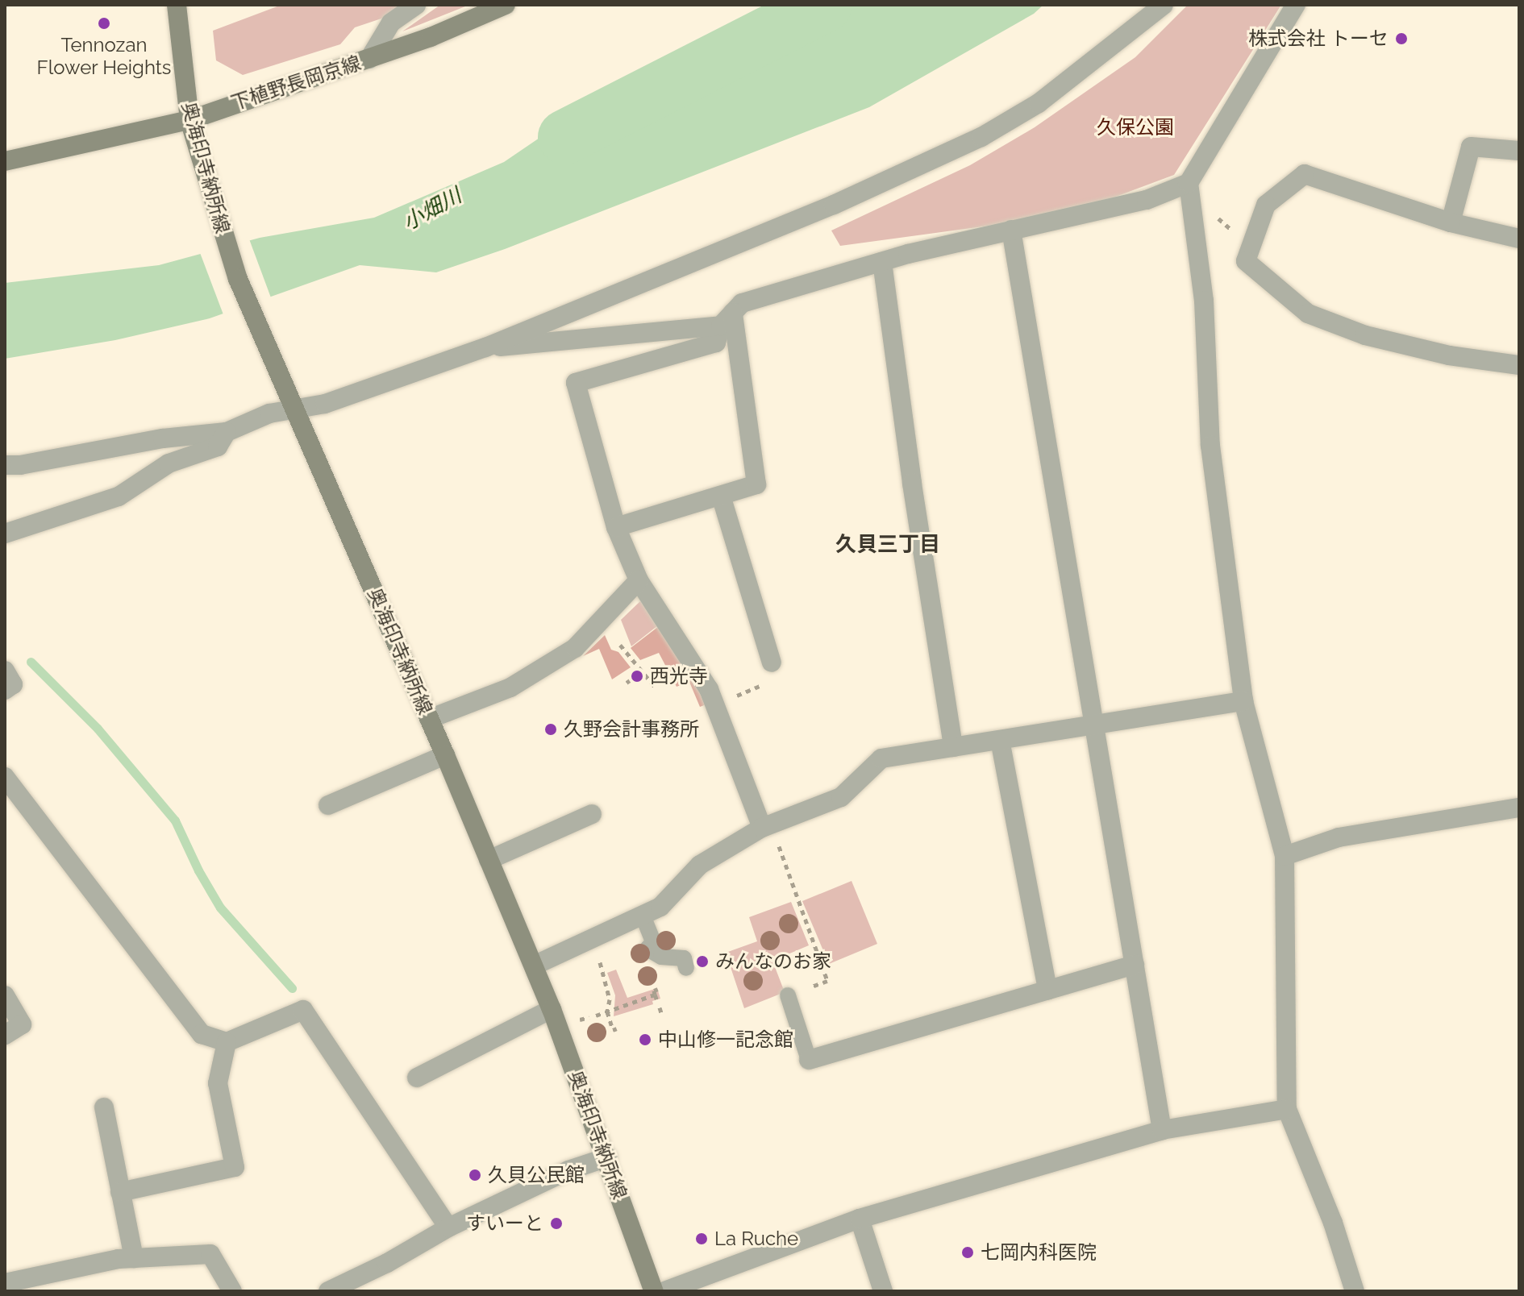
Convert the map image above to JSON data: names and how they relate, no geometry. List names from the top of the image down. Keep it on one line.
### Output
{"streets":{"main road":["下植野長岡京線","奥海印寺納所線"]},"crossings":[["下植野長岡京線","奥海印寺納所線"]],"districts":["久貝三丁目"],"water":["小畑川"],"parks":["久保公園"],"places":["Tennozan Flower Heights","株式会社 トーセ","西光寺","久野会計事務所","みんなのお家","中山修一記念館","久貝公民館","すいーと","La Ruche","七岡内科医院"]}
